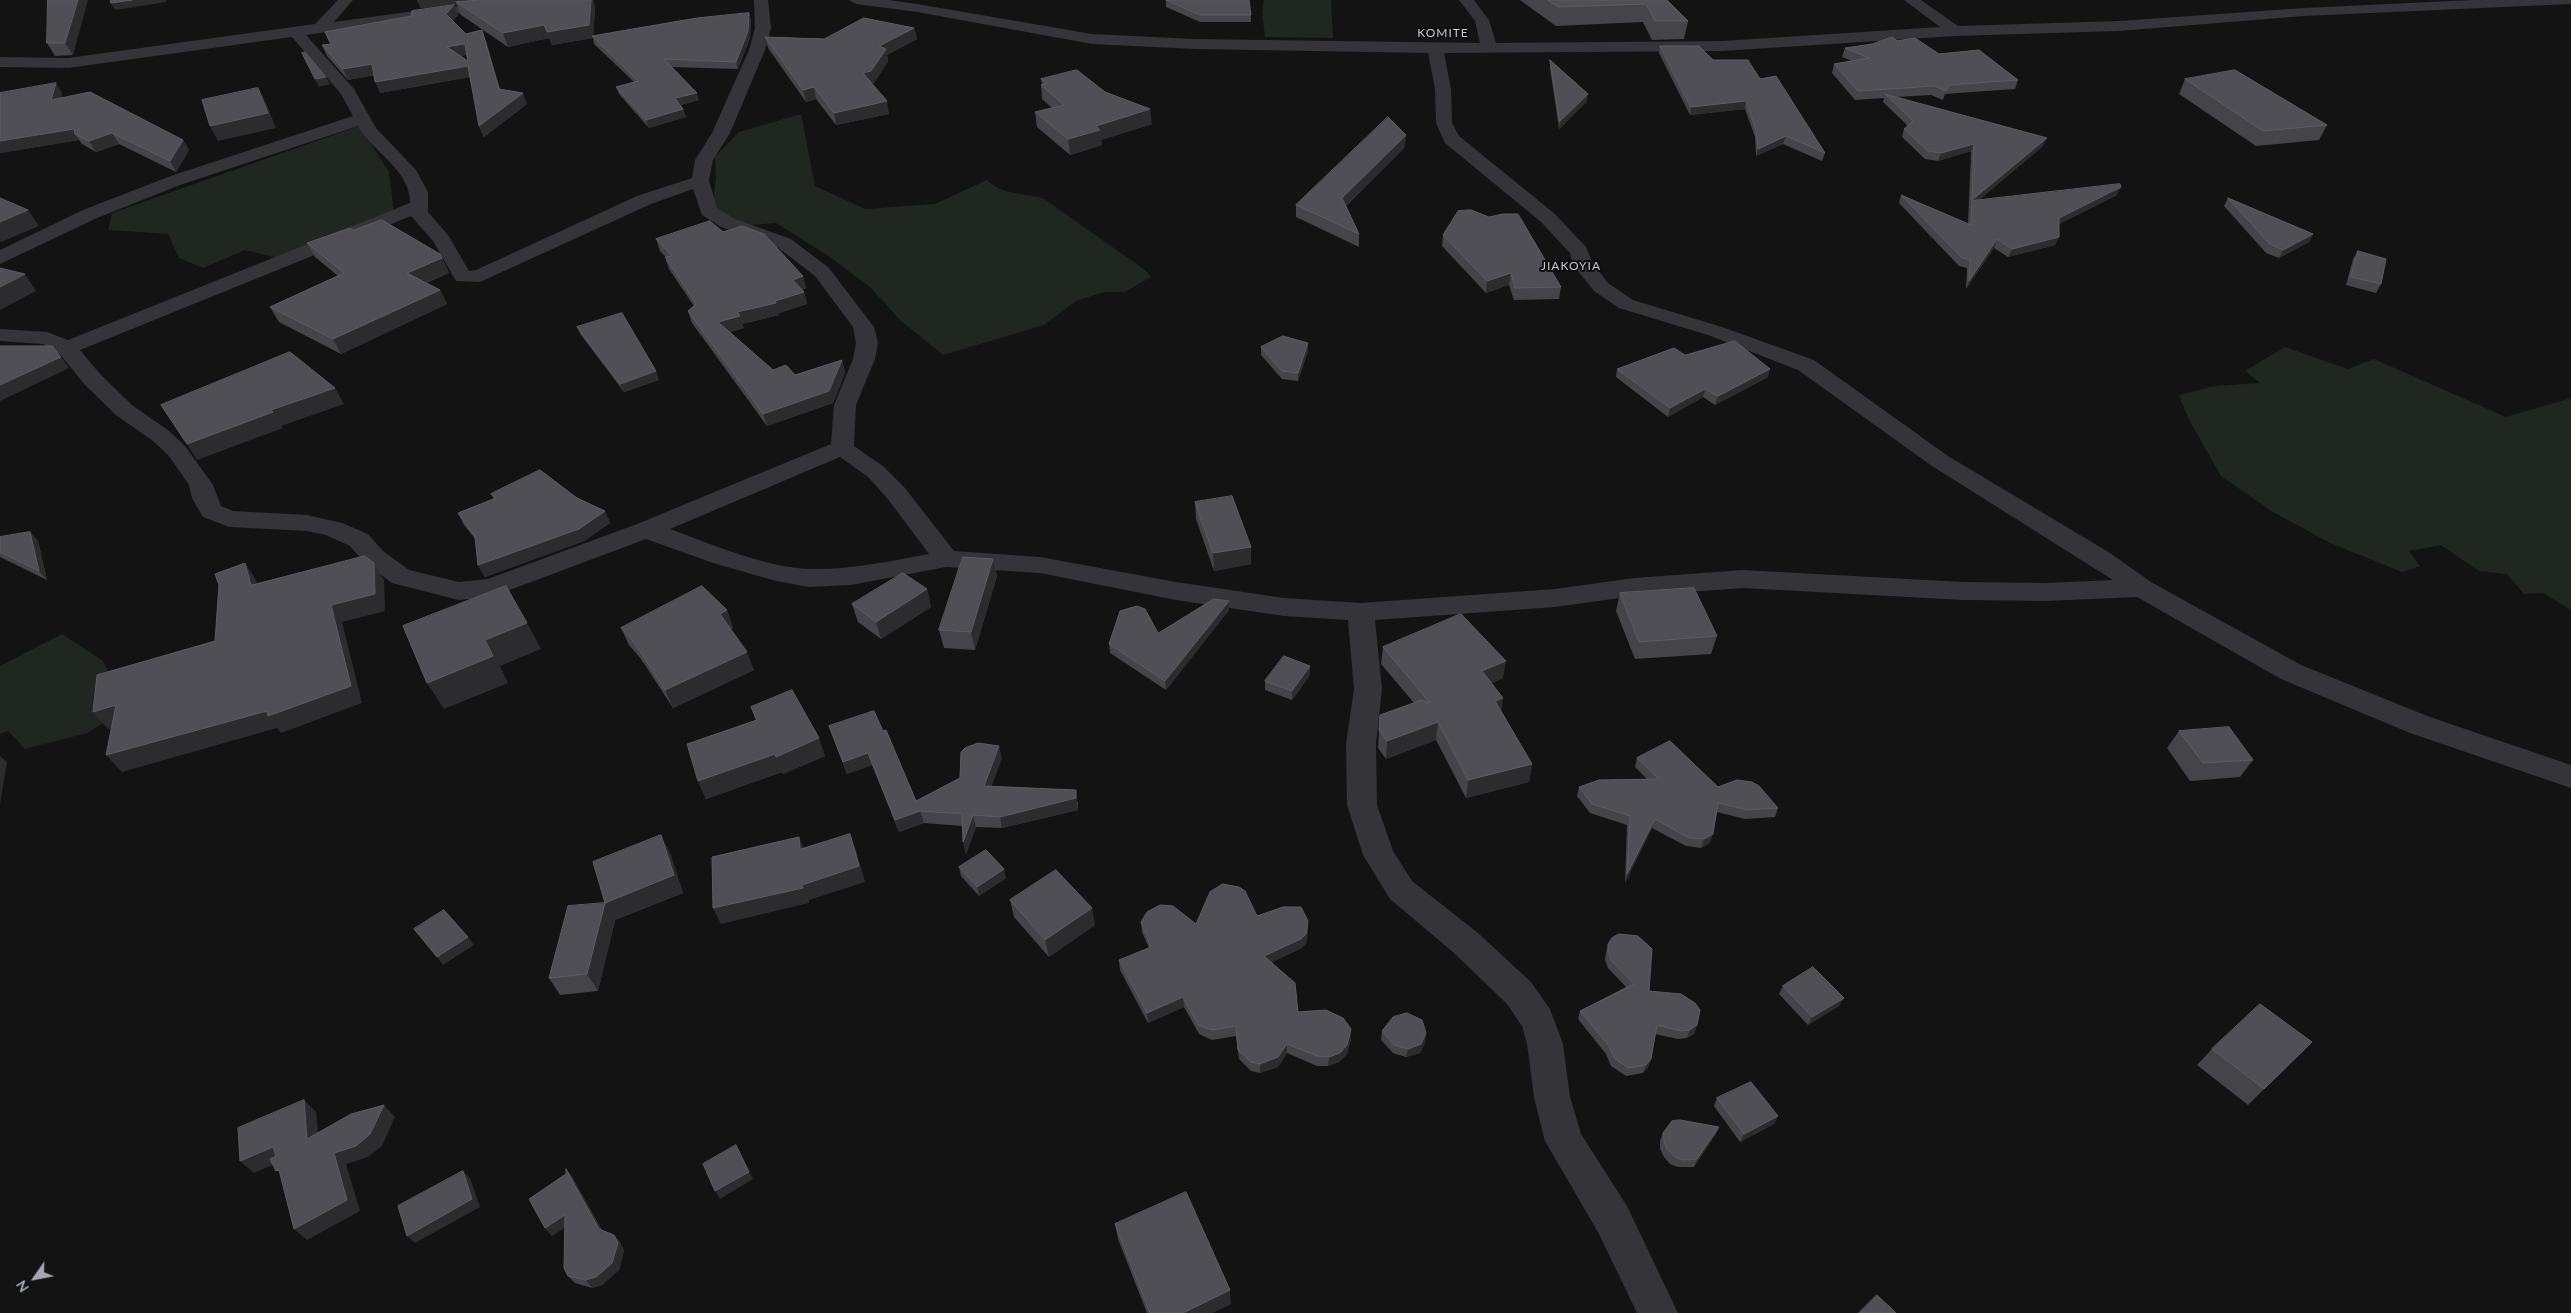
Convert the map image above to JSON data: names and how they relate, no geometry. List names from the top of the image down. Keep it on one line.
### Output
{"districts":["KOMITE","JIAKOYIA"],"north":"bottom left"}
